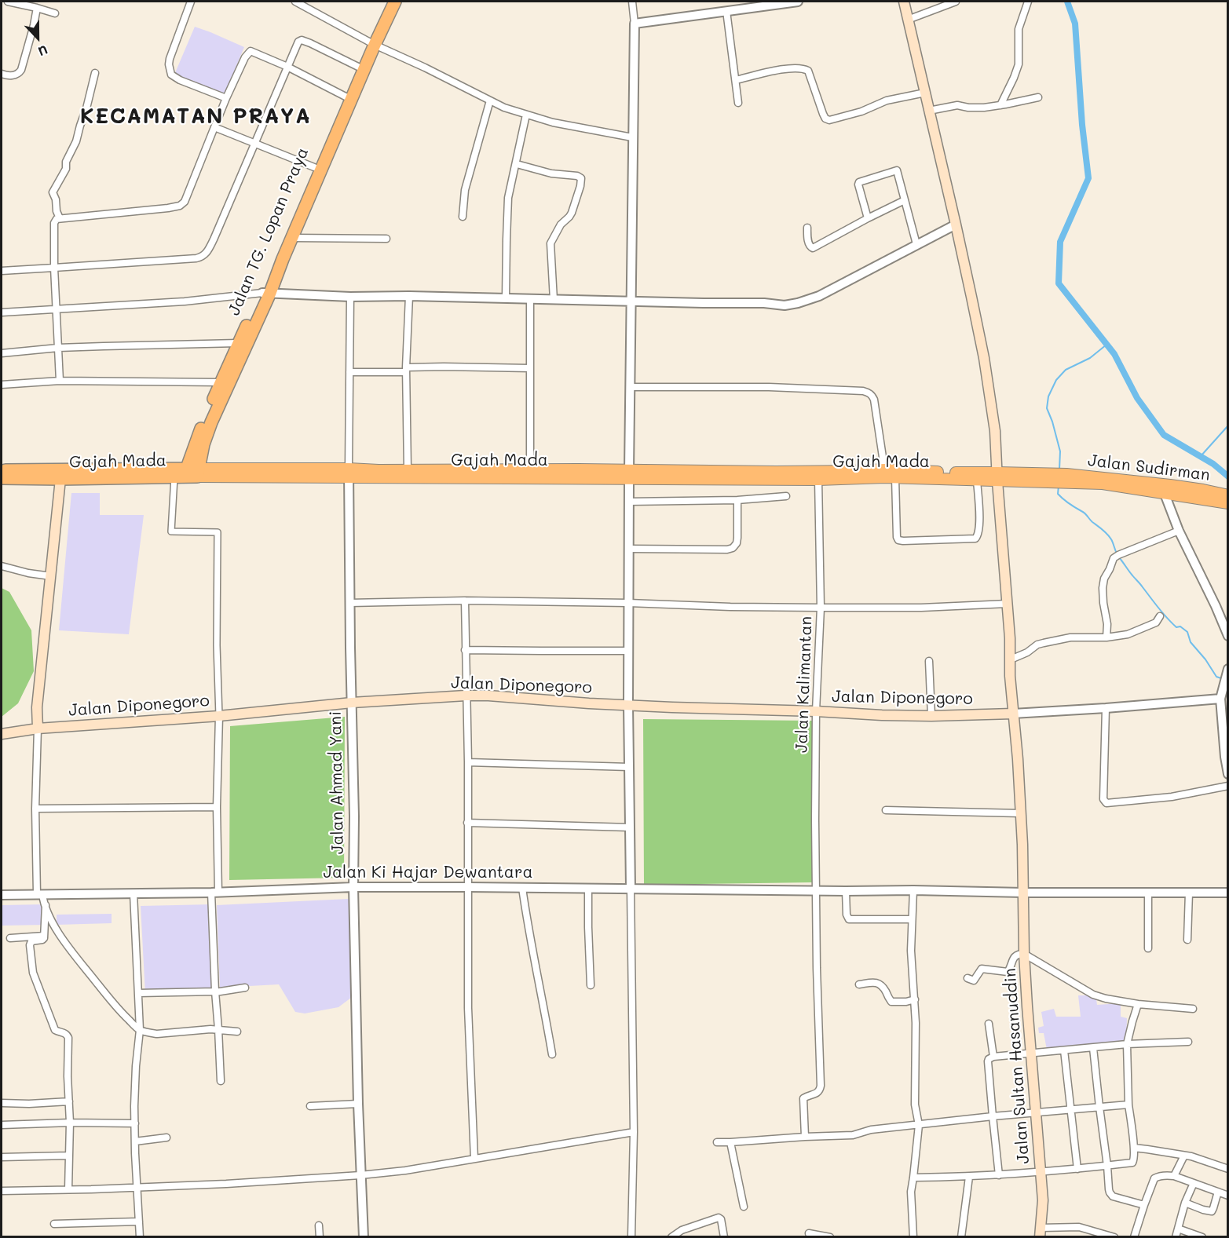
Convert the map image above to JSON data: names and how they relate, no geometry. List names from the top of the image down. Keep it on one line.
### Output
{"streets":{"highway":["Jalan TG. Lopan Praya","Gajah Mada"],"main road":["Jalan Sudirman","Jalan Diponegoro","Jalan Sultan Hasanuddin"],"street":["Jalan Kalimantan","Jalan Ahmad Yani","Jalan Ki Hajar Dewantara"]},"crossings":[["Jalan TG. Lopan Praya","Gajah Mada"],["Gajah Mada","Jalan Kalimantan"],["Gajah Mada","Jalan Ahmad Yani"],["Gajah Mada","Jalan Sultan Hasanuddin"],["Jalan Kalimantan","Jalan Diponegoro"],["Jalan Kalimantan","Jalan Ki Hajar Dewantara"],["Jalan Diponegoro","Jalan Ahmad Yani"],["Jalan Diponegoro","Jalan Sultan Hasanuddin"],["Jalan Ahmad Yani","Jalan Ki Hajar Dewantara"],["Jalan Ki Hajar Dewantara","Jalan Sultan Hasanuddin"]],"districts":["KECAMATAN PRAYA"],"north":"bottom"}
